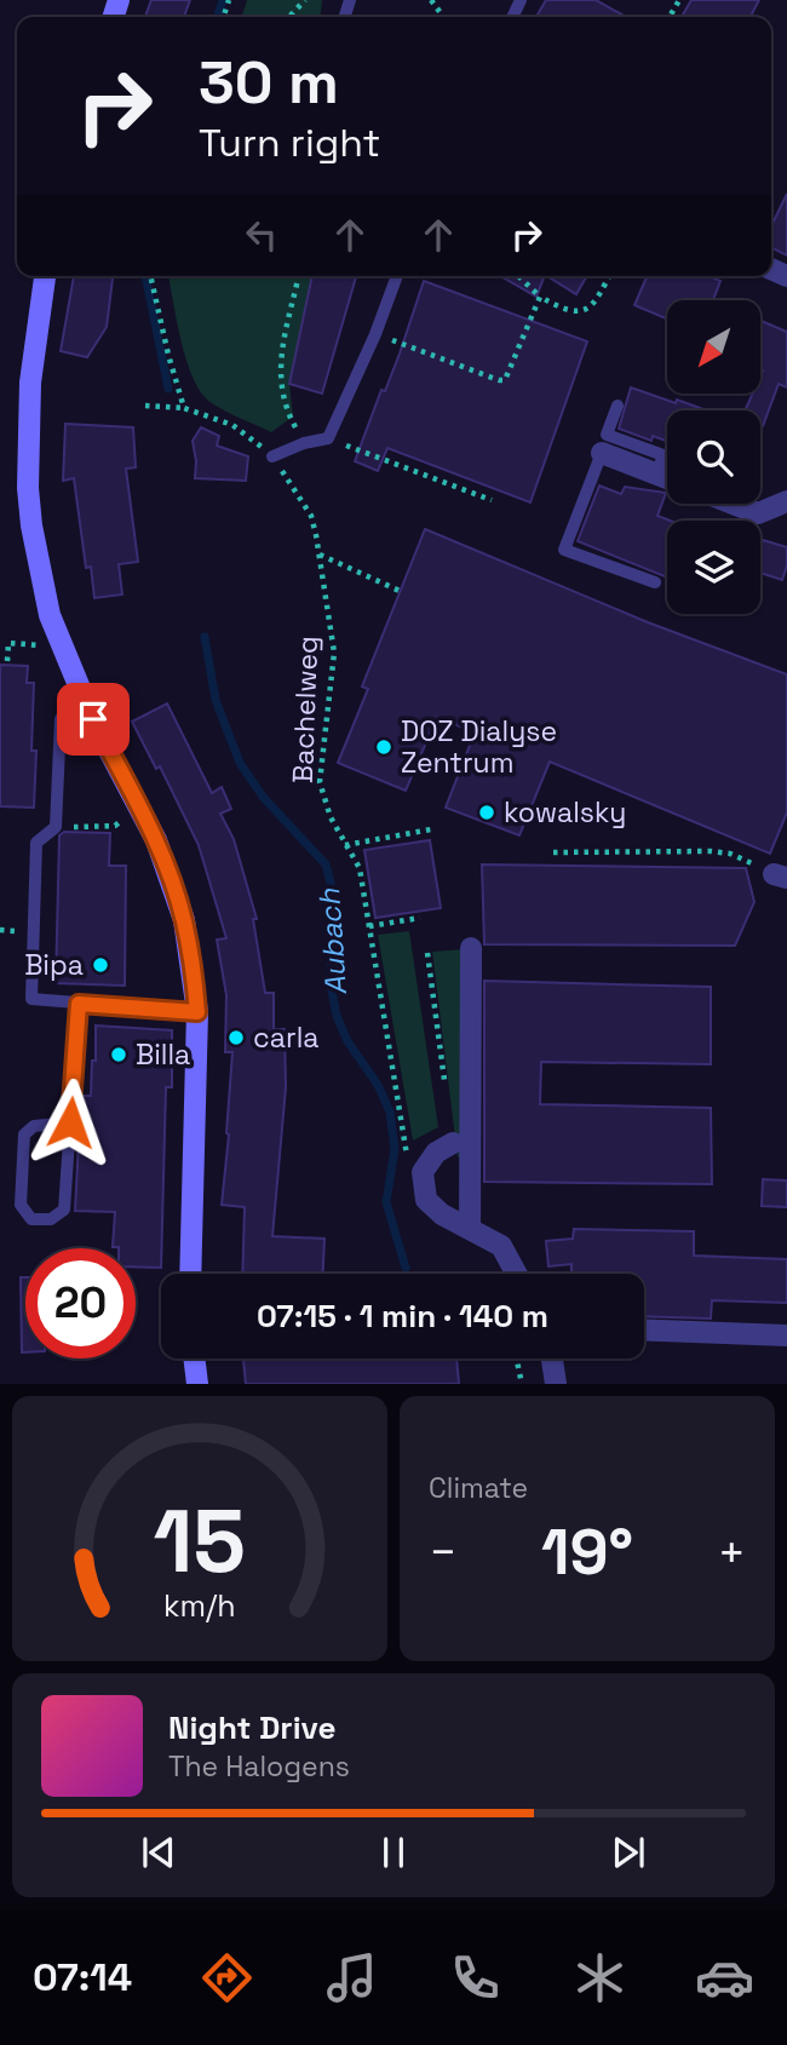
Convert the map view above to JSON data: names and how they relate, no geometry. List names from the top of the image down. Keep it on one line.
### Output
{"streets":{"path":["Bachelweg"]},"water":["Aubach"],"places":["DOZ Dialyse Zentrum","kowalsky","Bipa","carla","Billa"],"north":"bottom left","page":{"turn":["30 m","Turn right"],"limit":"20","trip":"07:15 · 1 min · 140 m","tile":"Climate","heat":["−","19°","+"],"song":["Night Drive","The Halogens"],"tabs":"07:14","gauge":["15","km/h"]}}
